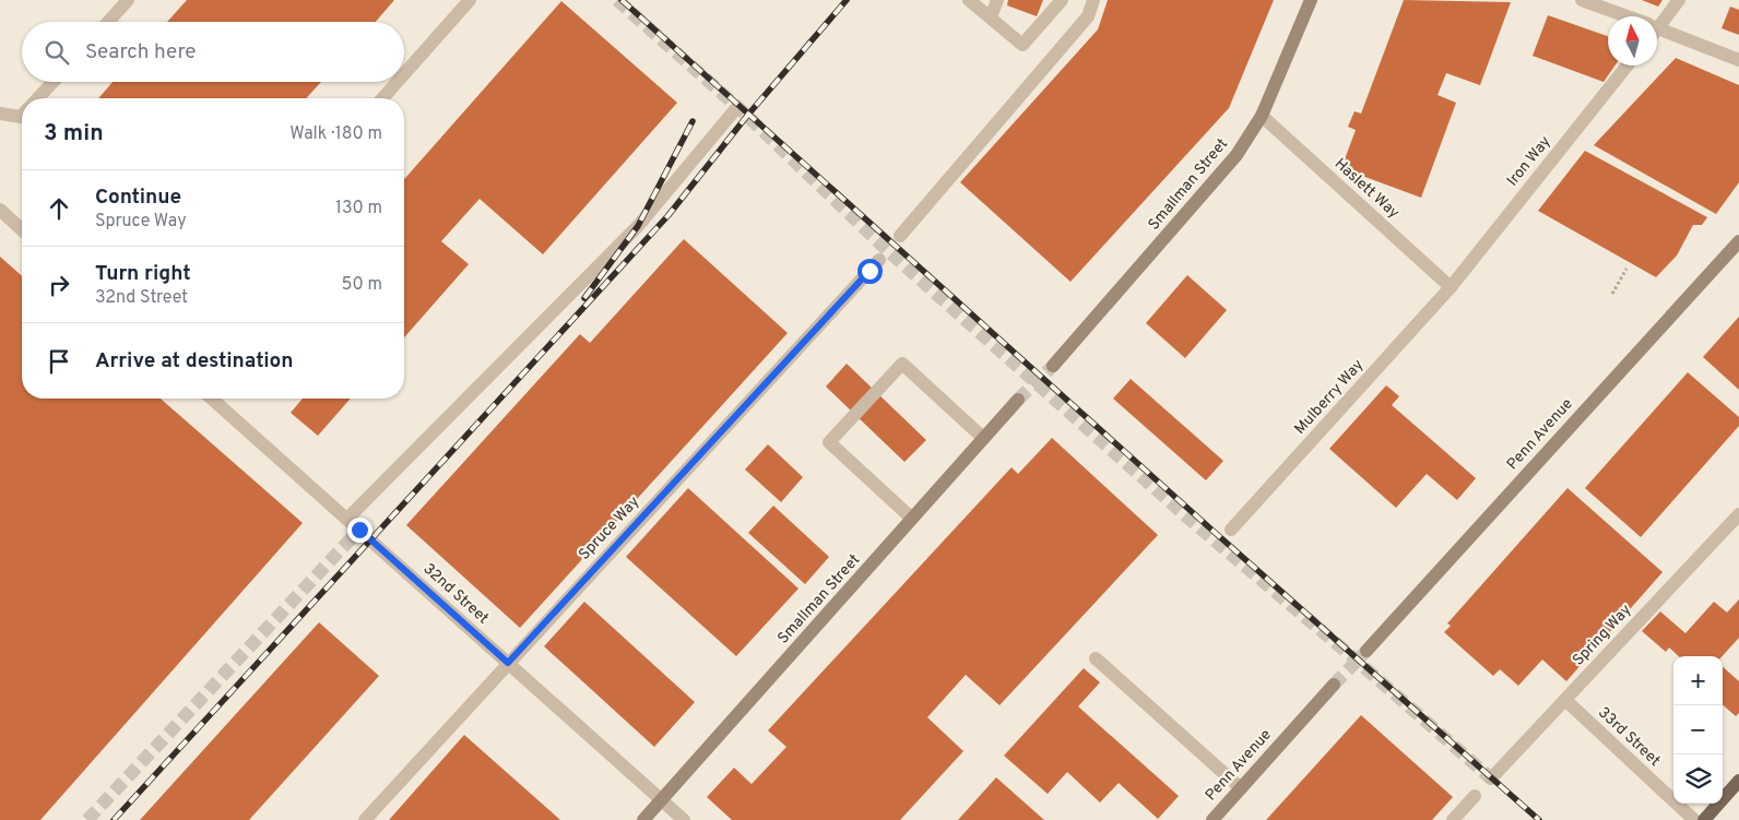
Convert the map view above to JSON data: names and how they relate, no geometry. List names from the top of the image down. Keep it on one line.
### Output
{"streets":{"street":["Iron Way","Smallman Street","Haslett Way","Mulberry Way","Penn Avenue","Spruce Way","32nd Street","Spring Way","33rd Street"]},"crossings":[["Iron Way","Haslett Way"],["Iron Way","Mulberry Way"],["Smallman Street","Haslett Way"],["Smallman Street","32nd Street"],["Haslett Way","Mulberry Way"],["Spruce Way","32nd Street"],["Spring Way","33rd Street"]],"north":"top","page":{"search":"Search here","heading":["3 min","Walk · 180 m"],"list":[["Continue","Spruce Way","130 m"],["Turn right","32nd Street","50 m"],"Arrive at destination"],"map_buttons":["+","−"]}}
